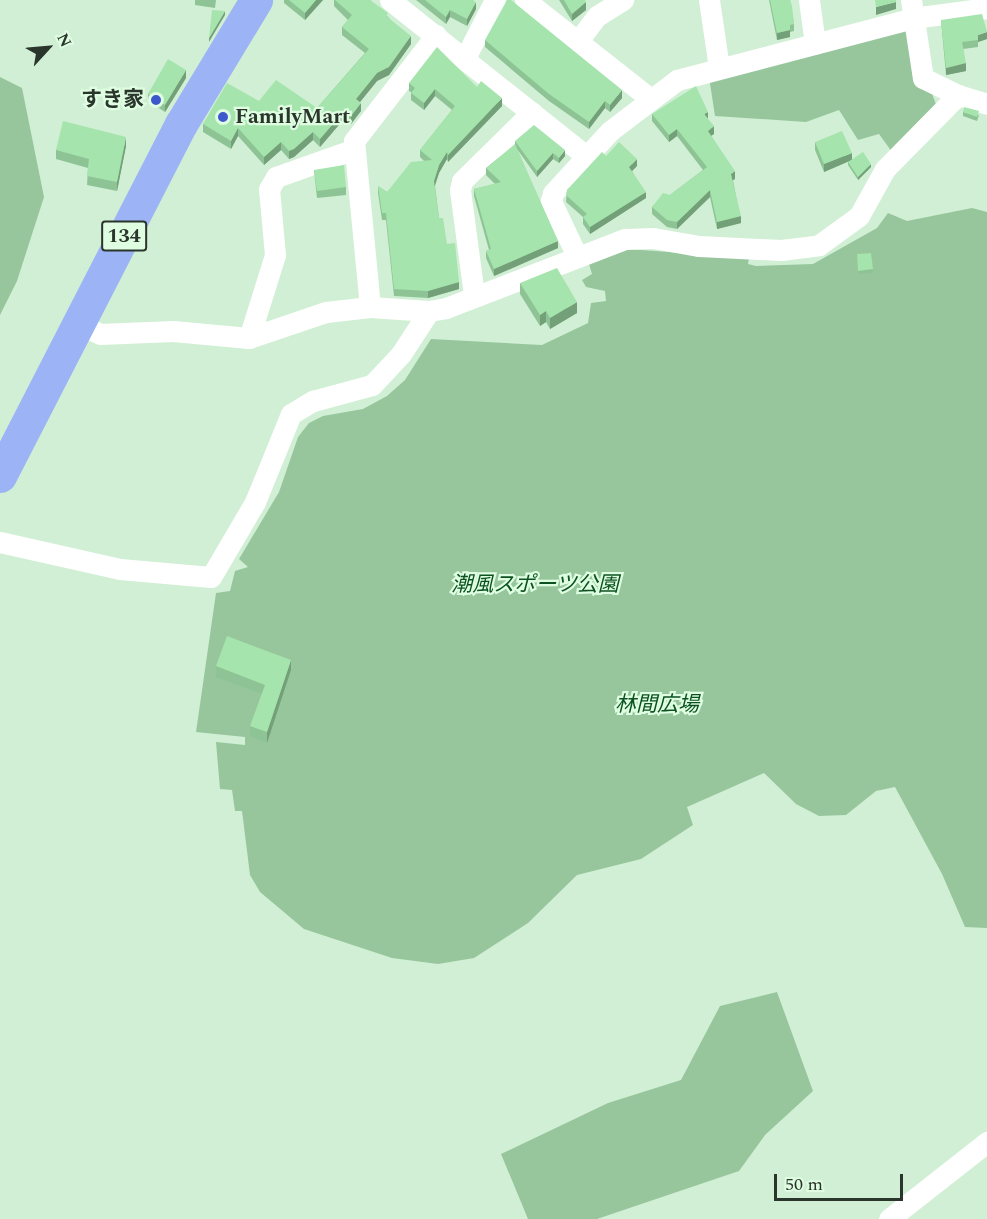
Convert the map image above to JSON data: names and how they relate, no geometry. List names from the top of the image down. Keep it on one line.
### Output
{"streets":{"highway":["134"]},"parks":["潮風スポーツ公園","林間広場"],"places":["すき家","FamilyMart"],"scale_bar":"50 m","north":"top right"}
